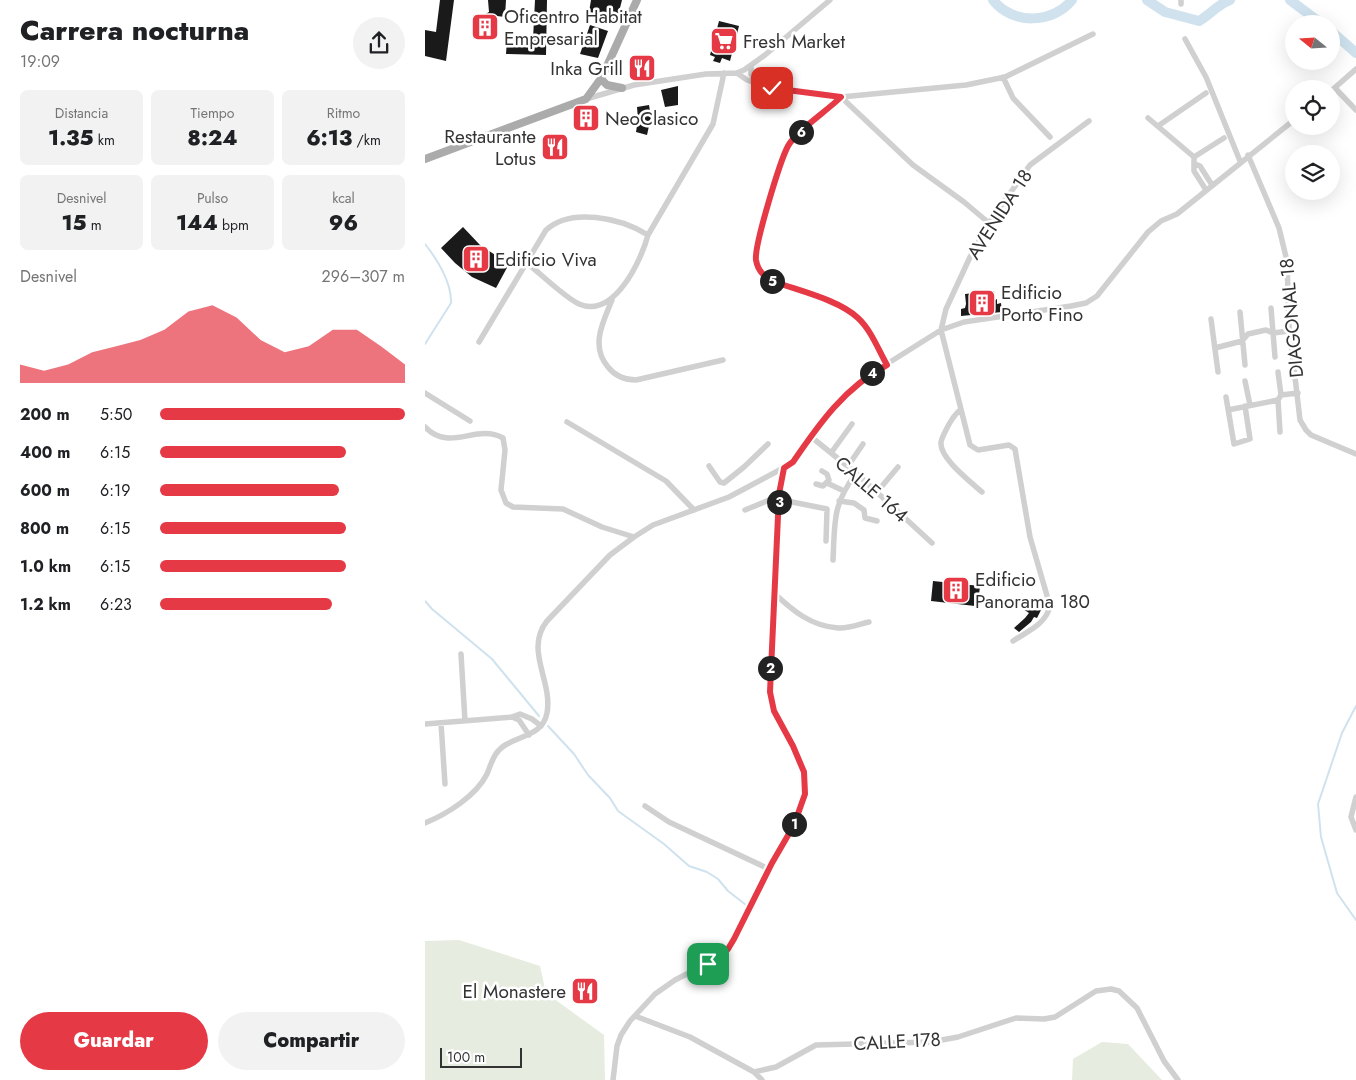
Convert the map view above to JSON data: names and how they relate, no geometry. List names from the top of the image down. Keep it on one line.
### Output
{"streets":{"street":["AVENIDA 18","DIAGONAL 18","CALLE 164","CALLE 178"]},"places":{"building":["Oficentro Habitat Empresarial","NeoClasico","Edificio Viva","Edificio Porto Fino","Edificio Panorama 180"],"supermarket":["Fresh Market"],"restaurant":["Inka Grill","Restaurante Lotus","El Monastere"]},"scale_bar":"100 m","north":"left","page":{"heading":["Carrera nocturna","19:09"],"stats":[["Distancia","1.35 km"],["Tiempo","8:24"],["Ritmo","6:13 /km"],["Desnivel","15 m"],["Pulso","144 bpm"],["kcal","96"]],"pins":["6","5","4","3","2","1"],"chart":["Desnivel","296–307 m"],"list":[{"name":"200 m","note":"5:50"},{"name":"400 m","note":"6:15"},{"name":"600 m","note":"6:19"},{"name":"800 m","note":"6:15"},{"name":"1.0 km","note":"6:15"},{"name":"1.2 km","note":"6:23"}],"buttons":["Guardar","Compartir"],"scale":"100 m"}}
